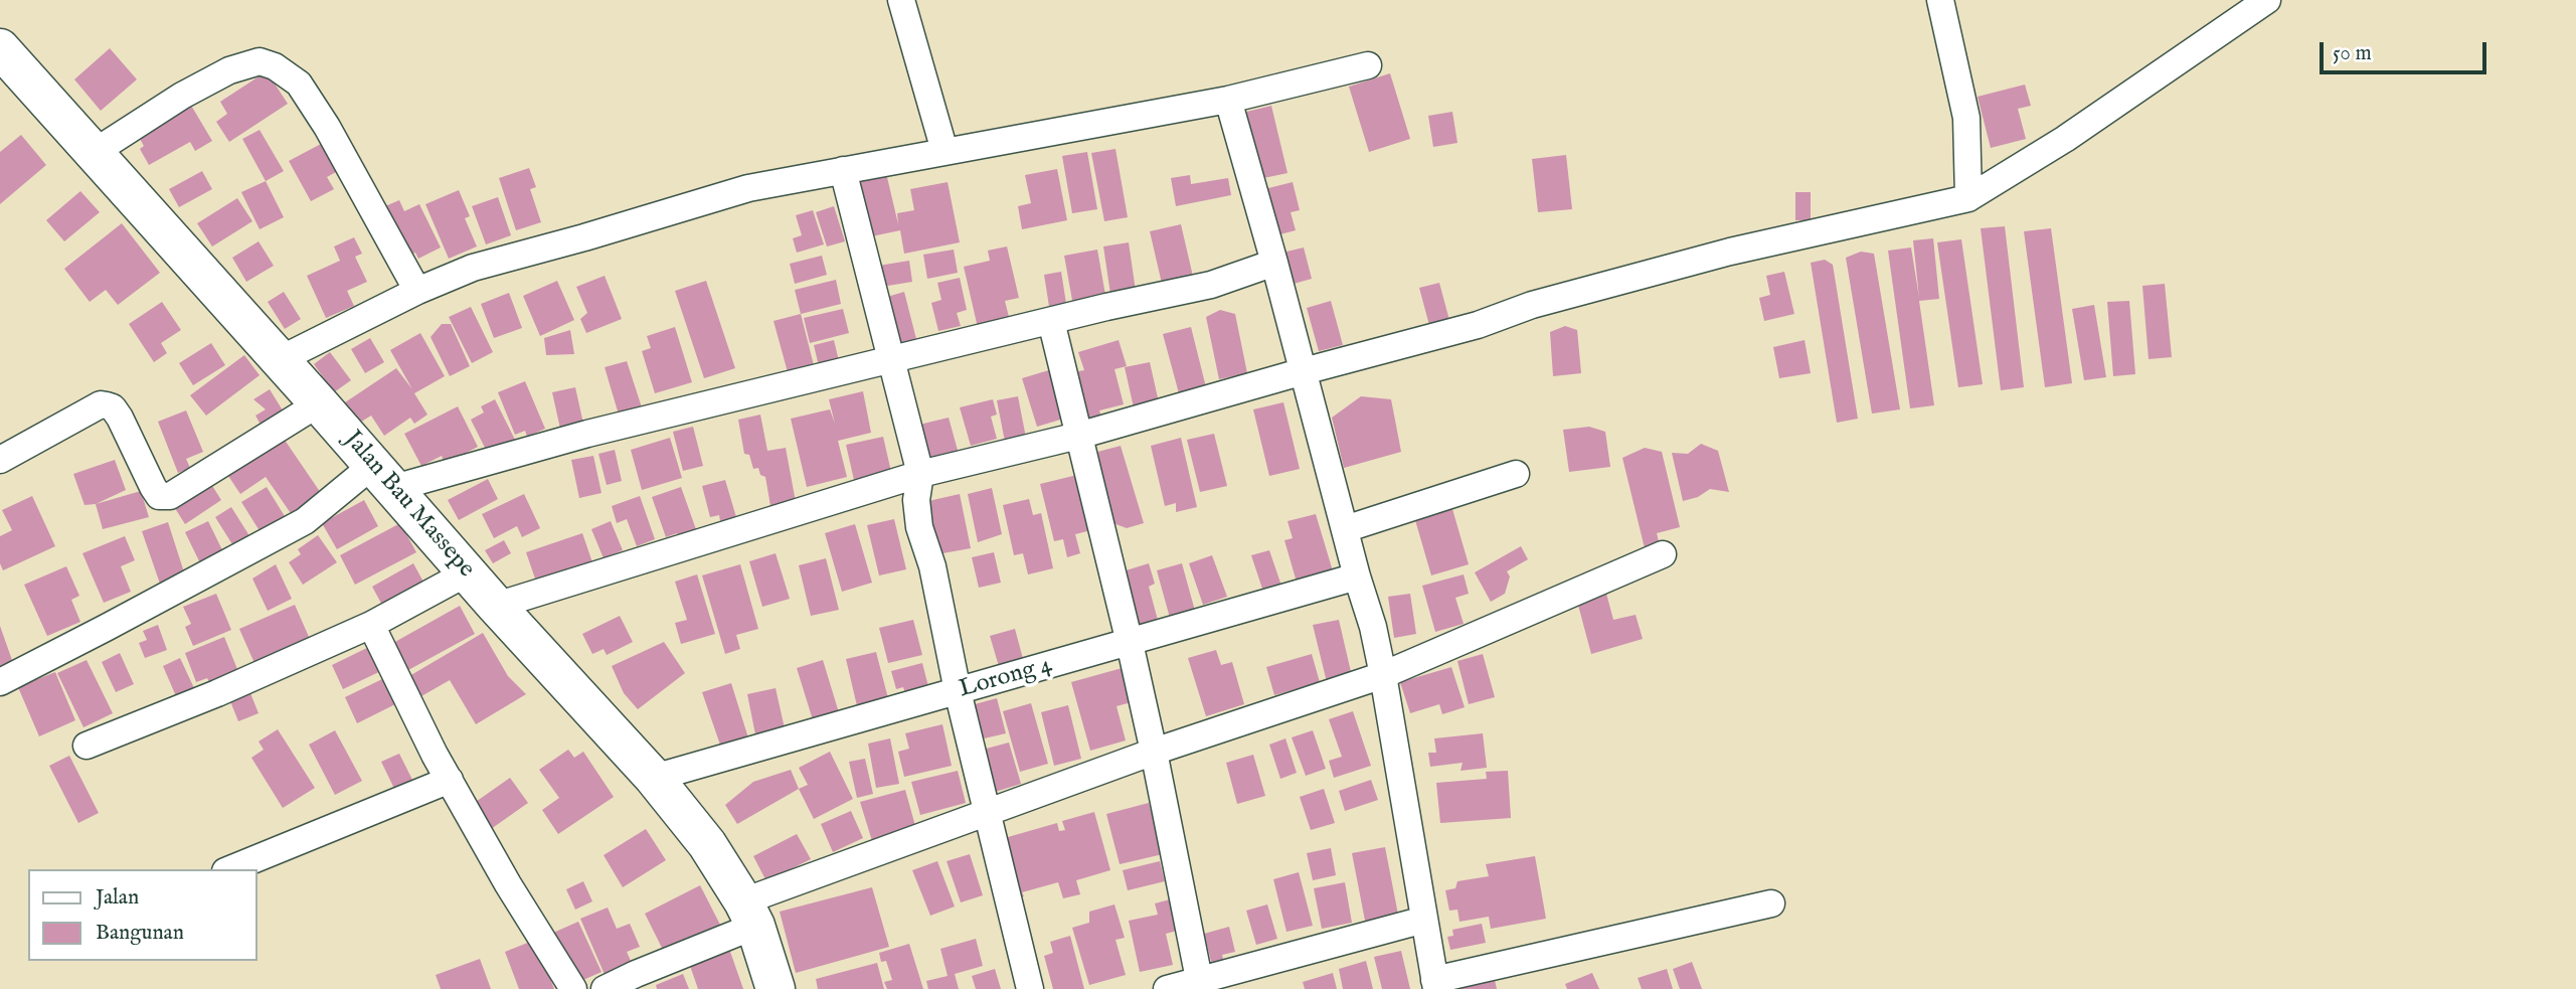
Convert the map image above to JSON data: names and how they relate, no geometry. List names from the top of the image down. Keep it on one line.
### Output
{"streets":{"main road":["Jalan Bau Massepe"],"street":["Lorong 4"]},"crossings":[["Jalan Bau Massepe","Lorong 4"]],"legend":["Jalan","Bangunan"],"scale_bar":"50 m"}
